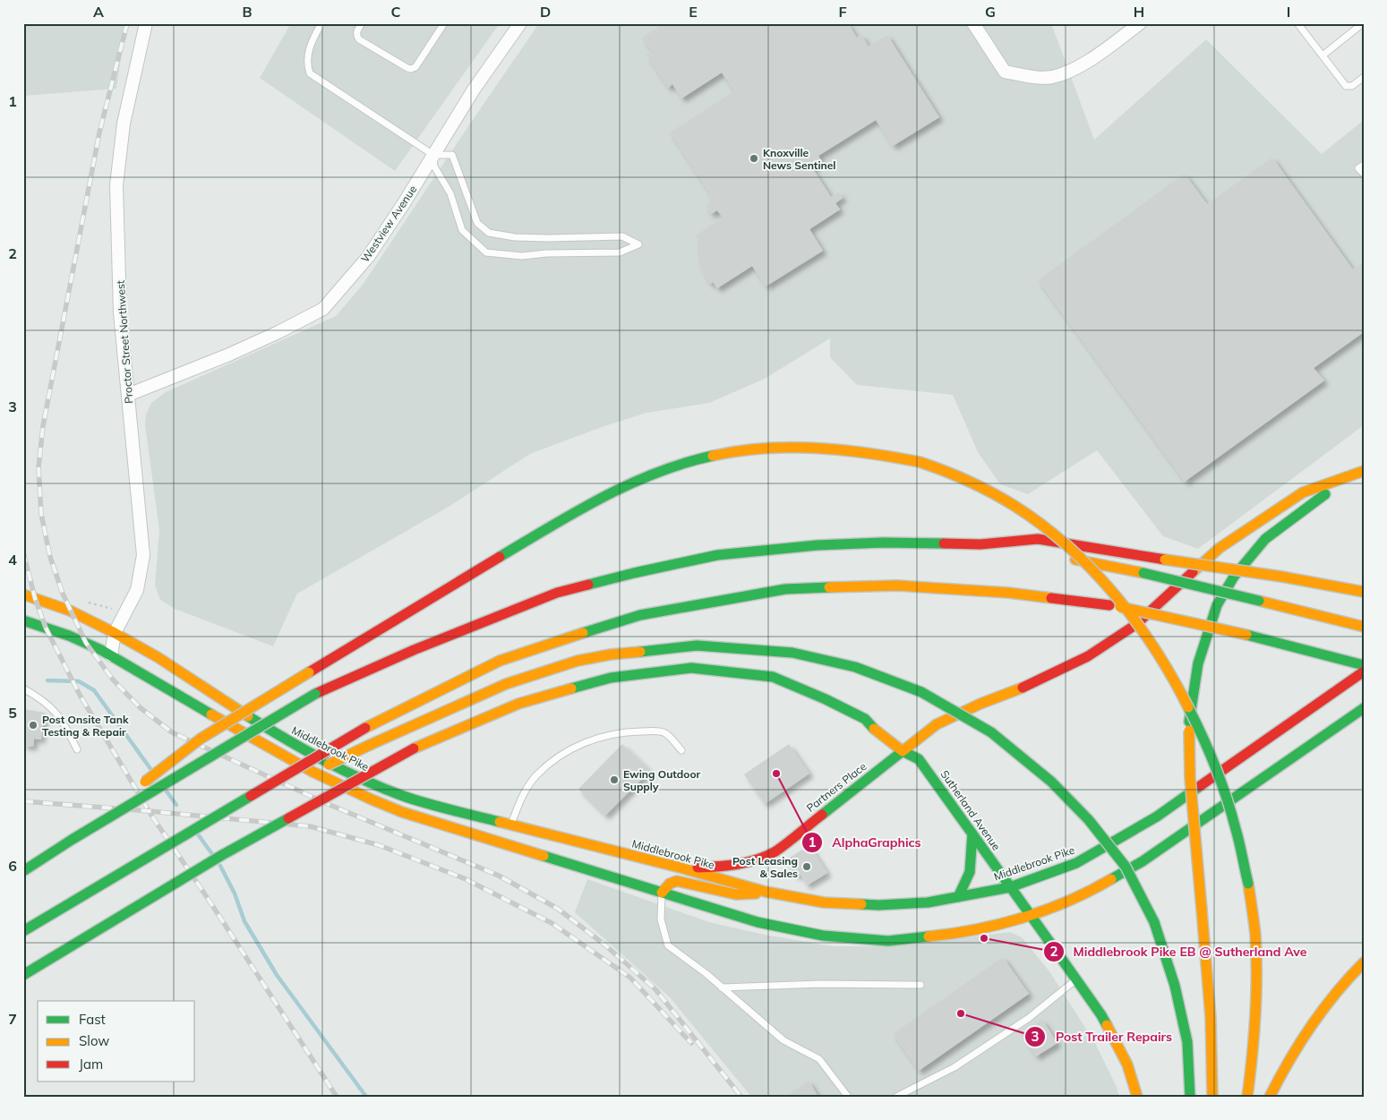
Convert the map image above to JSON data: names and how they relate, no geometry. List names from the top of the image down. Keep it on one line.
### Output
{"streets":{"main road":["Middlebrook Pike","Partners Place","Sutherland Avenue"],"street":["Westview Avenue","Proctor Street Northwest"]},"crossings":[["Westview Avenue","Proctor Street Northwest"],["Proctor Street Northwest","Middlebrook Pike"],["Middlebrook Pike","Partners Place"],["Middlebrook Pike","Sutherland Avenue"],["Partners Place","Sutherland Avenue"]],"places":["Knoxville News Sentinel","Post Onsite Tank Testing & Repair","AlphaGraphics","Ewing Outdoor Supply","Post Leasing & Sales","Middlebrook Pike EB @ Sutherland Ave","Post Trailer Repairs"],"legend":["Fast","Slow","Jam"],"grid":{"columns":["A","B","C","D","E","F","G","H","I"],"rows":["1","2","3","4","5","6","7"]}}
